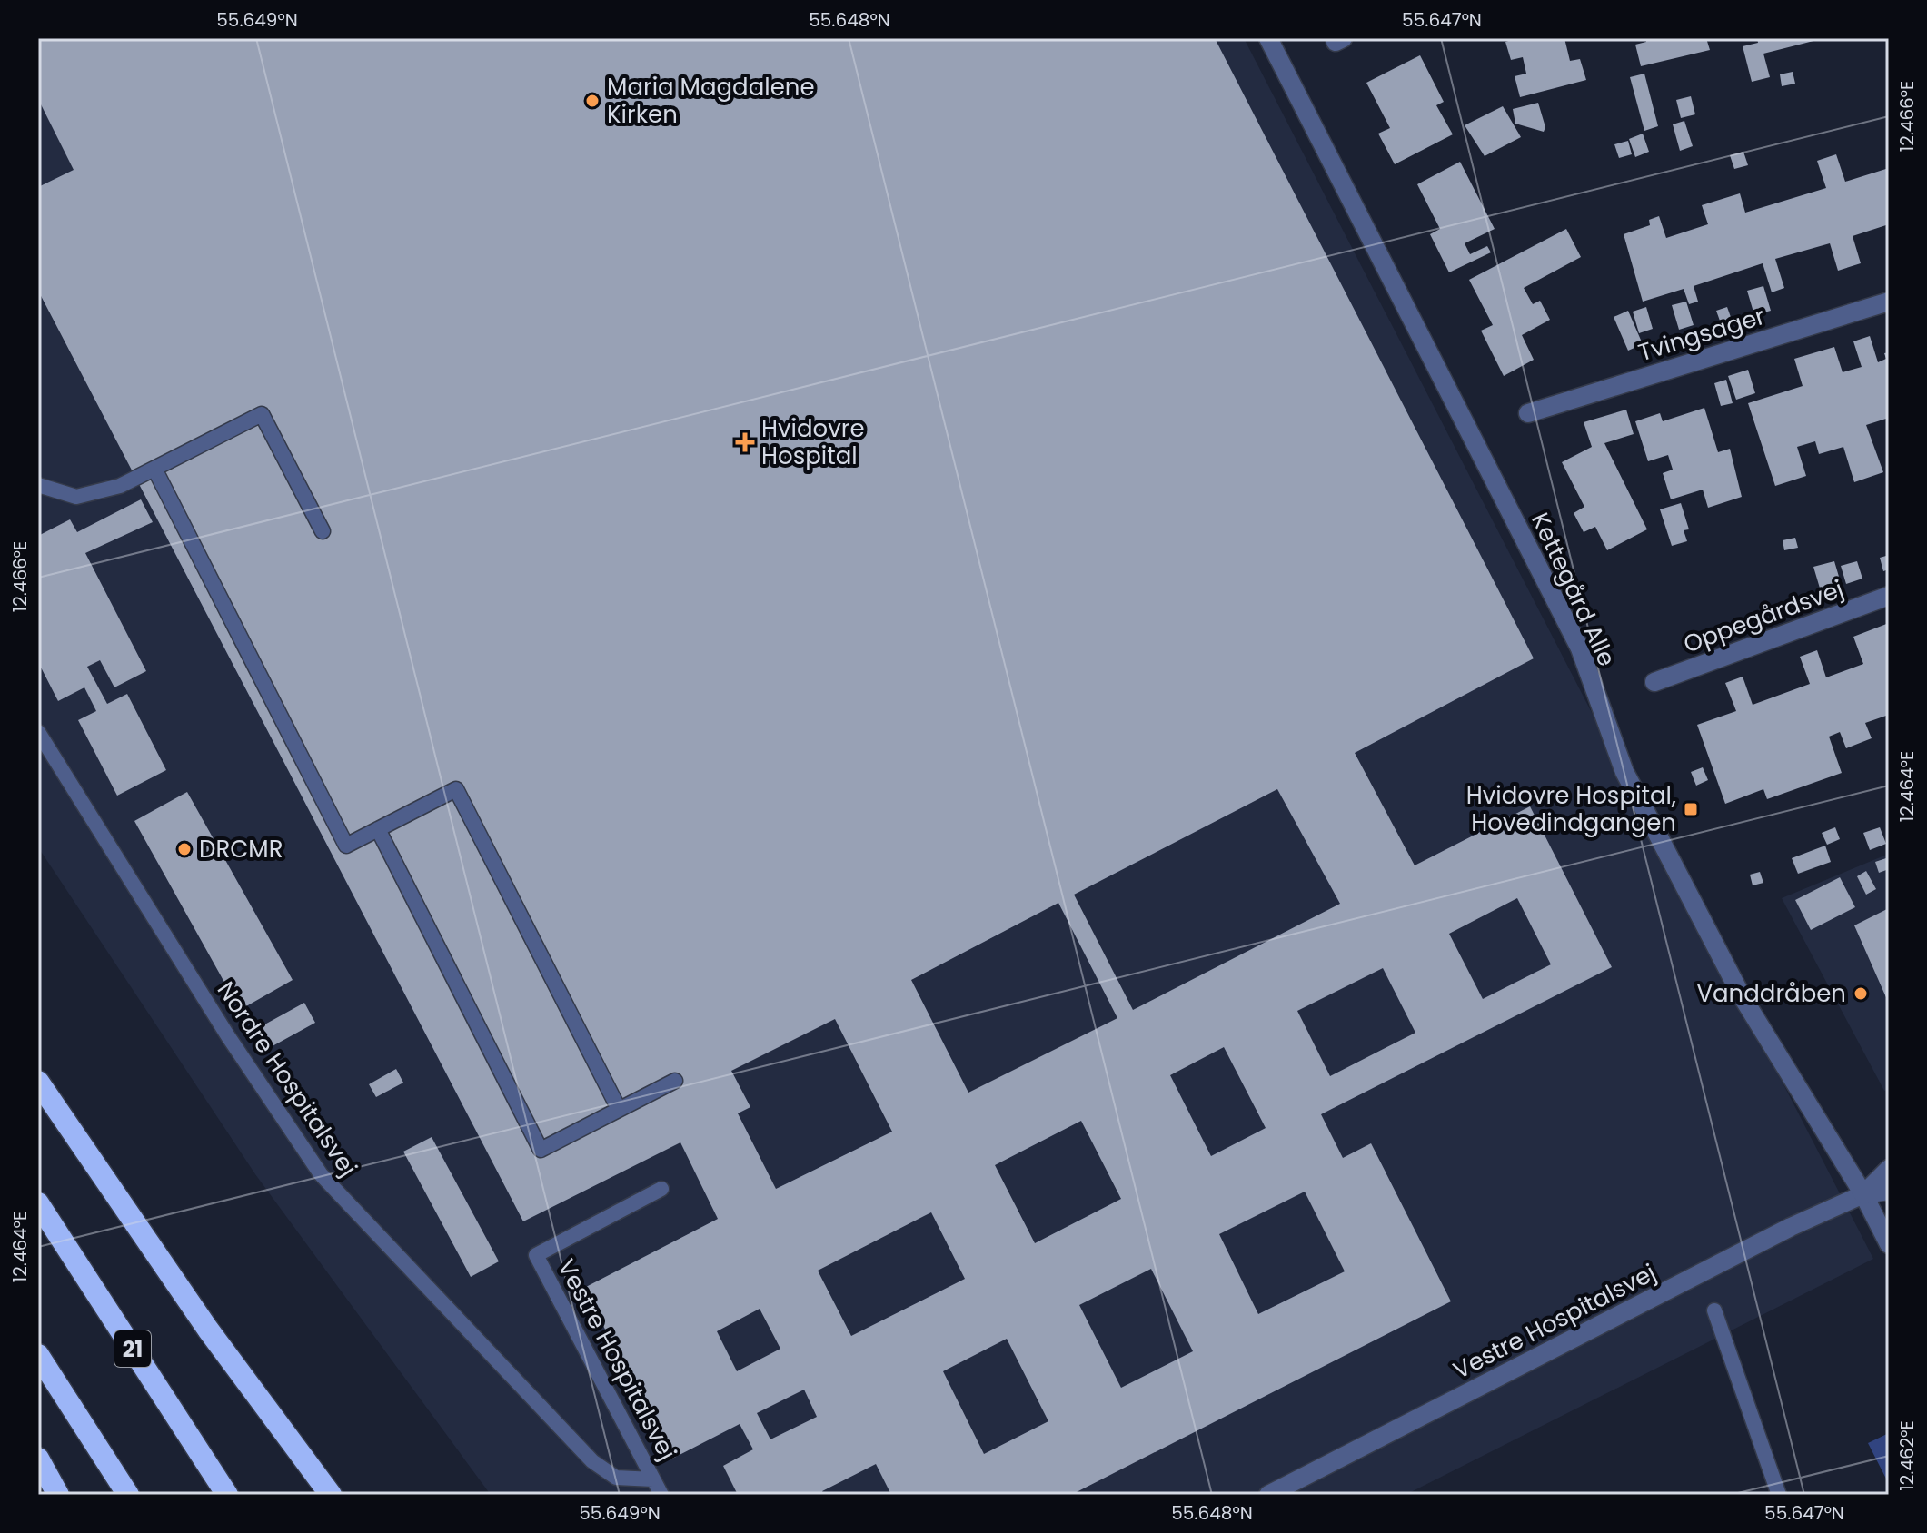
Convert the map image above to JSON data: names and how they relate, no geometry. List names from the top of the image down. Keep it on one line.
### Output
{"streets":{"highway":["21"],"street":["Tvingsager","Kettegård Alle","Oppegårdsvej","Vestre Hospitalsvej"],"lane":["Nordre Hospitalsvej"]},"crossings":[["Kettegård Alle","Vestre Hospitalsvej"],["Nordre Hospitalsvej","Vestre Hospitalsvej"]],"places":{"other":["Maria Magdalene Kirken","DRCMR","Vanddråben"],"health":["Hvidovre Hospital"],"transit":["Hvidovre Hospital, Hovedindgangen"]},"coordinates":["55.649°N","55.648°N","55.647°N","12.466°E","12.464°E","12.462°E"]}
